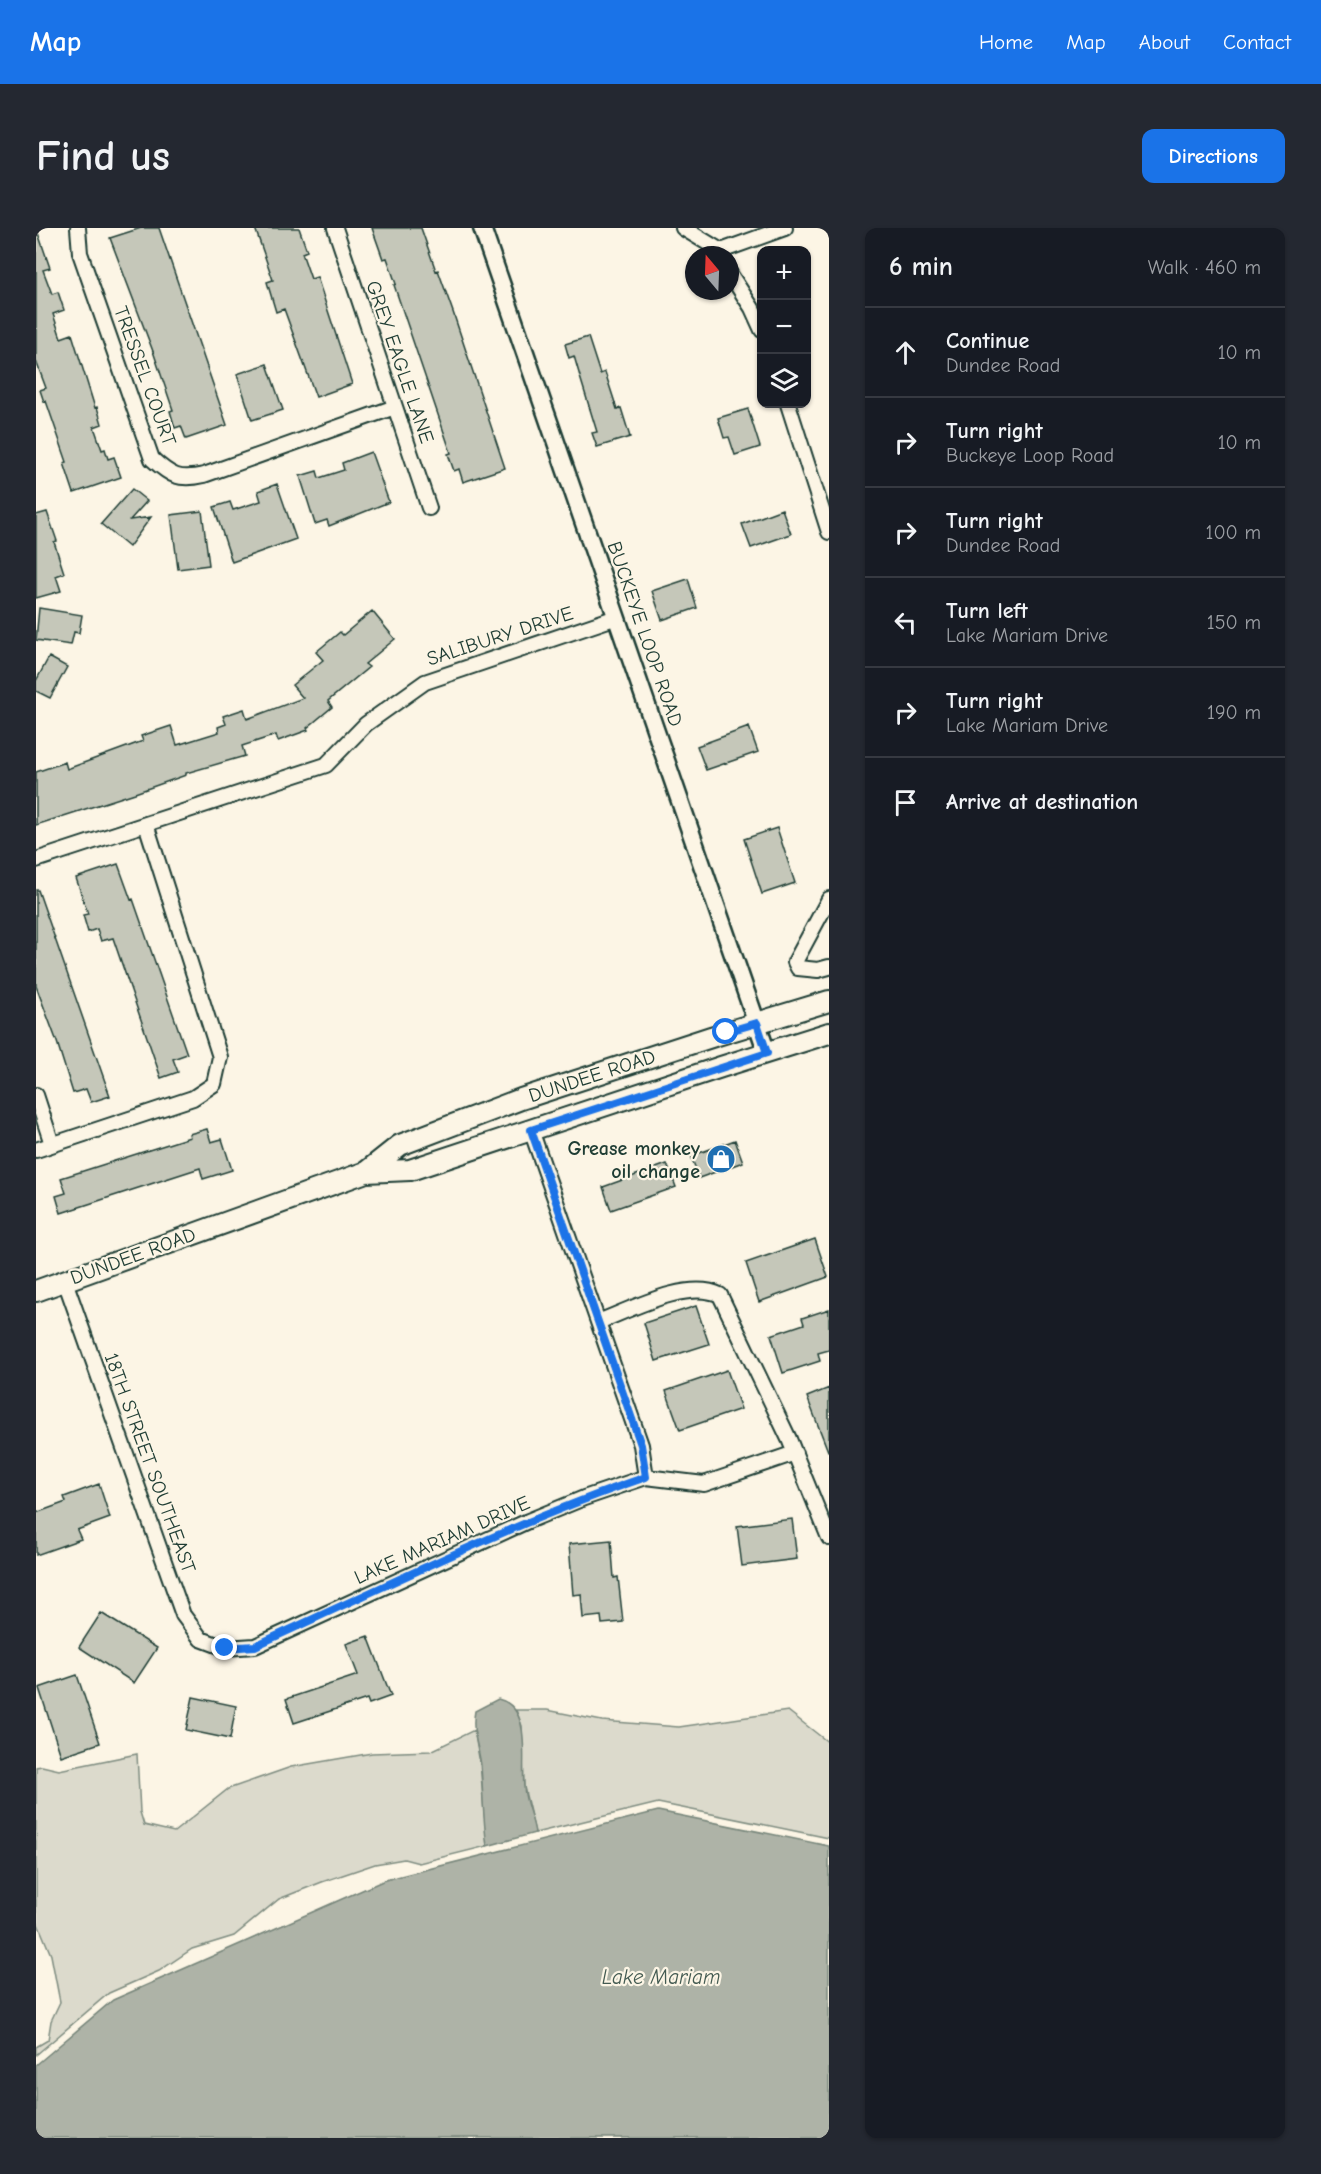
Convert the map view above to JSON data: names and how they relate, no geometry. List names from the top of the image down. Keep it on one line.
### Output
{"streets":{"main road":["DUNDEE ROAD"],"street":["GREY EAGLE LANE","TRESSEL COURT","BUCKEYE LOOP ROAD","SALIBURY DRIVE","18TH STREET SOUTHEAST","LAKE MARIAM DRIVE"]},"crossings":[["GREY EAGLE LANE","TRESSEL COURT"],["BUCKEYE LOOP ROAD","SALIBURY DRIVE"],["BUCKEYE LOOP ROAD","DUNDEE ROAD"],["DUNDEE ROAD","18TH STREET SOUTHEAST"],["18TH STREET SOUTHEAST","LAKE MARIAM DRIVE"]],"water":["Lake Mariam"],"places":{"shop":["Grease monkey oil change"]},"north":"top","page":{"header":"Map","nav":["Home","Map","About","Contact"],"buttons":"Directions","title":"Find us","heading":["6 min","Walk · 460 m"],"map_buttons":["+","−"],"list":[["Continue","Dundee Road","10 m"],["Turn right","Buckeye Loop Road","10 m"],["Turn right","Dundee Road","100 m"],["Turn left","Lake Mariam Drive","150 m"],["Turn right","Lake Mariam Drive","190 m"],"Arrive at destination"]}}
